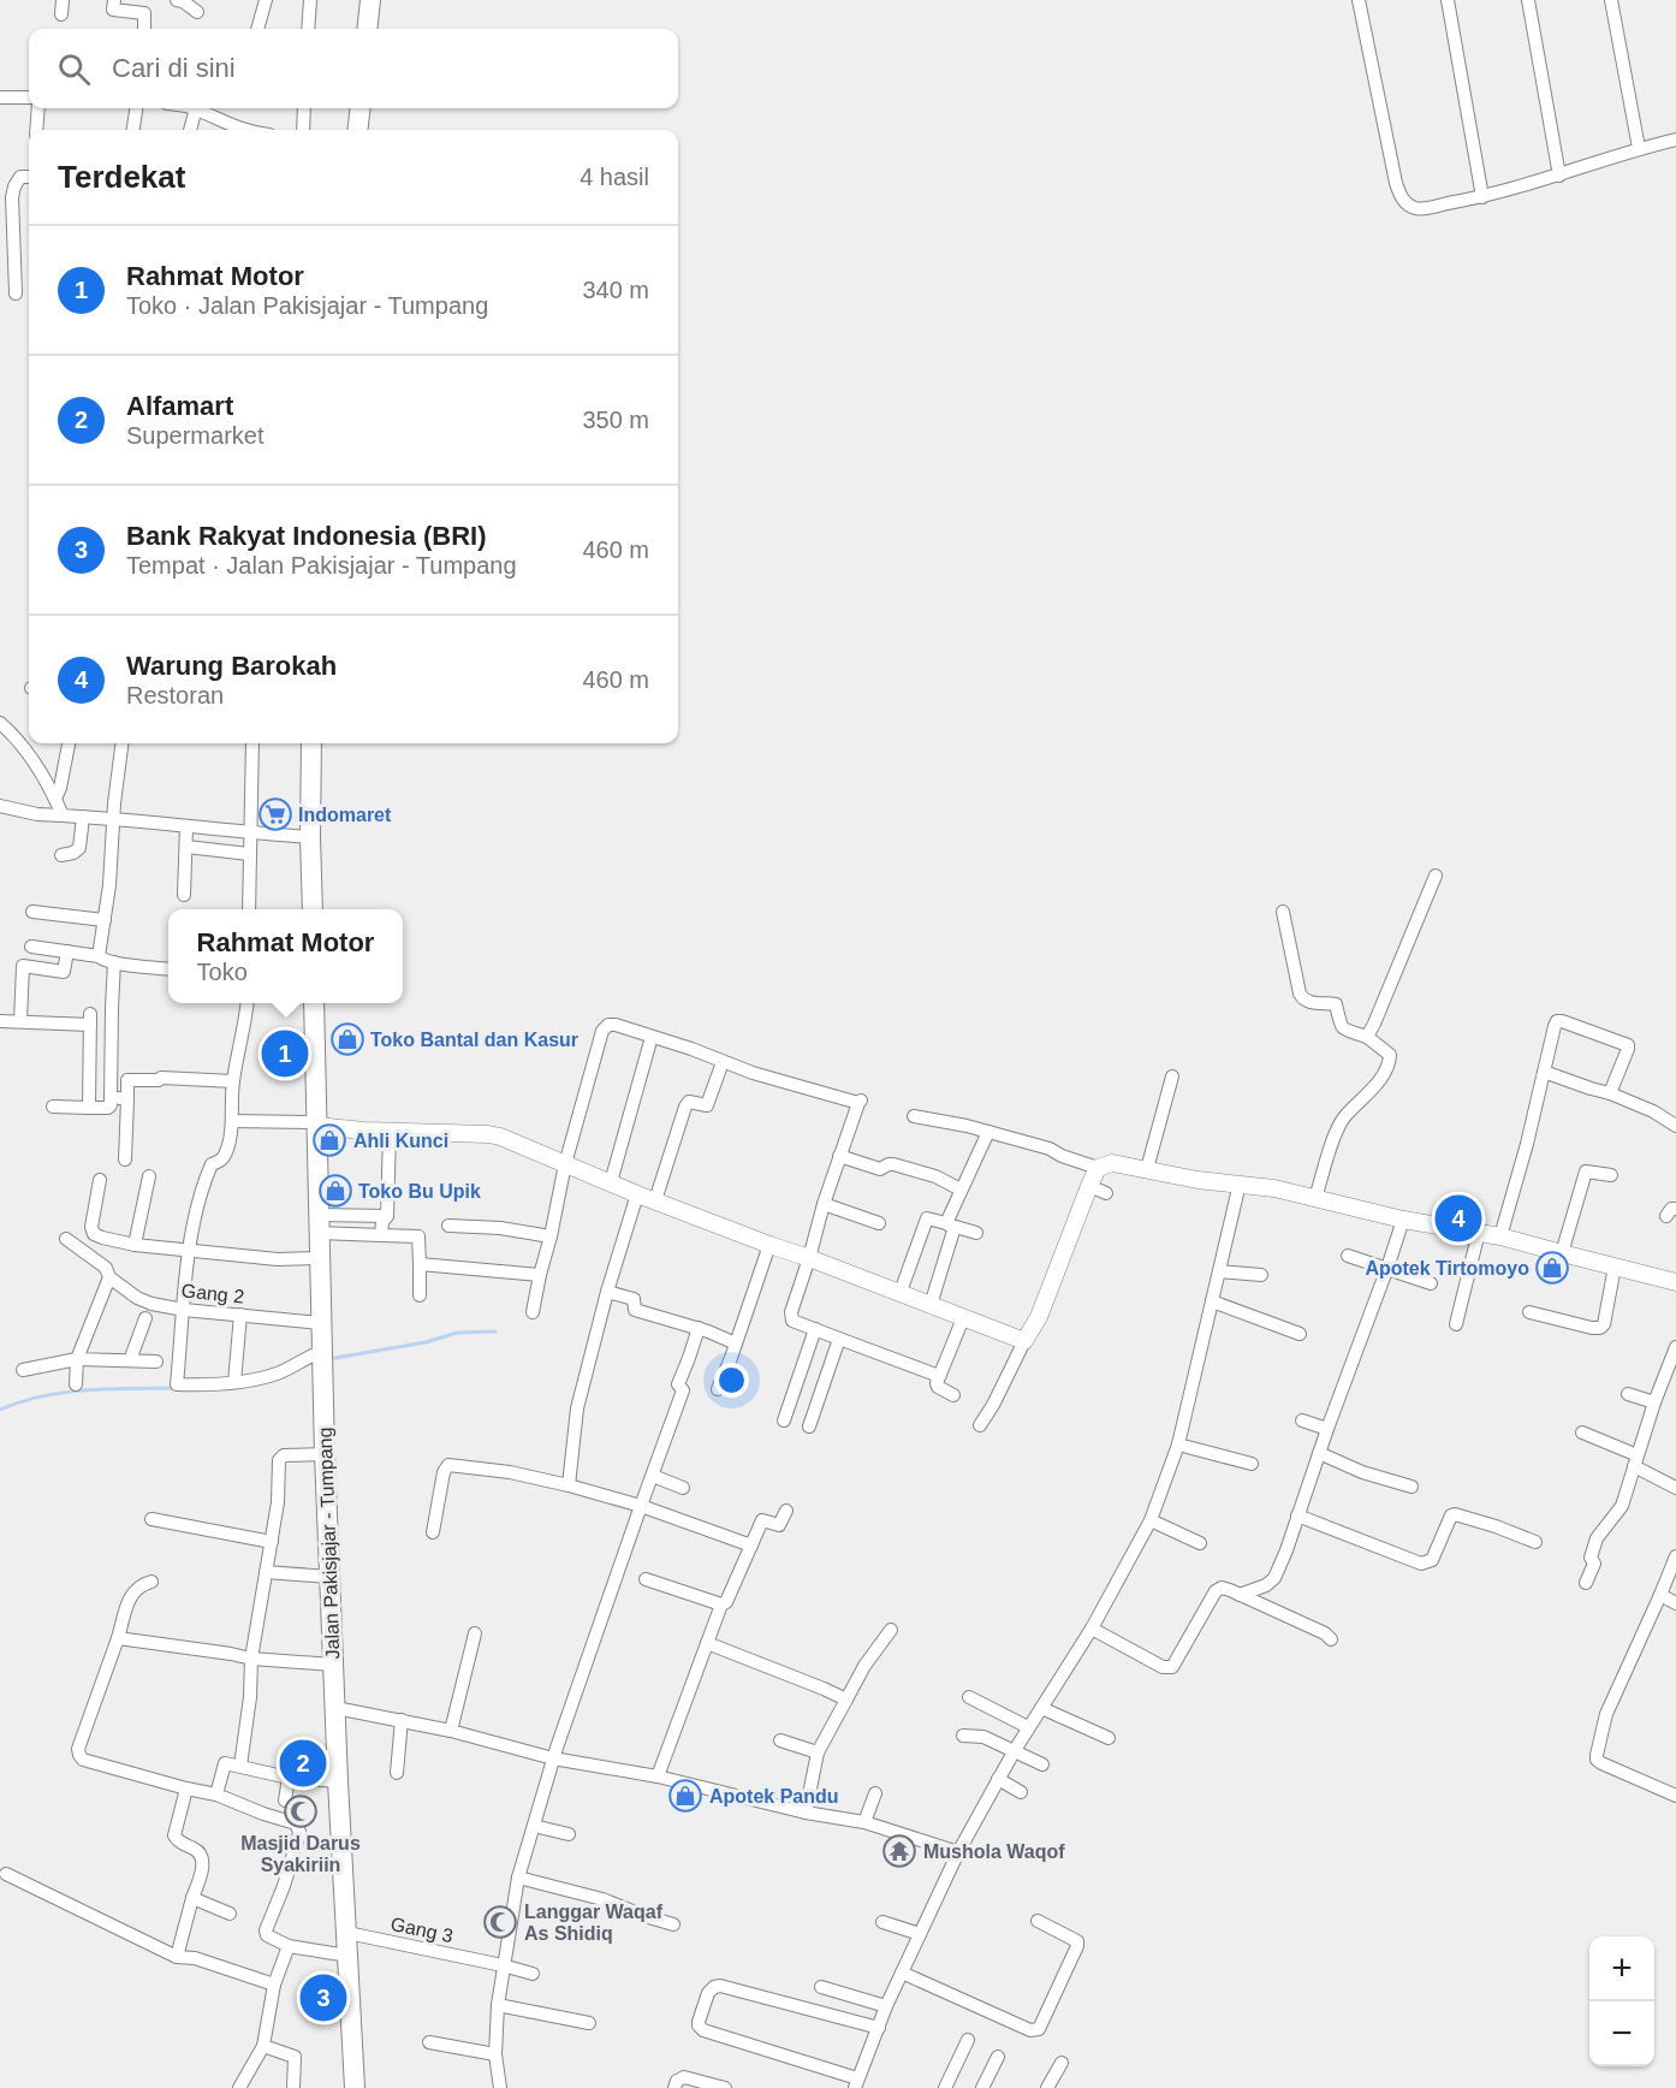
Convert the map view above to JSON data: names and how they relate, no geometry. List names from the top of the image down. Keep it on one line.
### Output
{"streets":{"main road":["Jalan Pakisjajar - Tumpang"],"street":["Gang 2","Gang 3"]},"crossings":[["Gang 2","Jalan Pakisjajar - Tumpang"],["Jalan Pakisjajar - Tumpang","Gang 3"]],"places":{"supermarket":["Indomaret"],"shop":["Toko Bantal dan Kasur","Ahli Kunci","Toko Bu Upik","Apotek Tirtomoyo","Apotek Pandu"],"mosque":["Masjid Darus Syakiriin","Langgar Waqaf As Shidiq"],"temple":["Mushola Waqof"]},"page":{"search":"Cari di sini","heading":["Terdekat","4 hasil"],"list":[{"mark":"1","name":"Rahmat Motor","note":"Toko · Jalan Pakisjajar - Tumpang","value":"340 m"},{"mark":"2","name":"Alfamart","note":"Supermarket","value":"350 m"},{"mark":"3","name":"Bank Rakyat Indonesia (BRI)","note":"Tempat · Jalan Pakisjajar - Tumpang","value":"460 m"},{"mark":"4","name":"Warung Barokah","note":"Restoran","value":"460 m"}],"popup":["Rahmat Motor","Toko"],"pins":["1","4","2","3"],"map_buttons":["+","−"]}}
